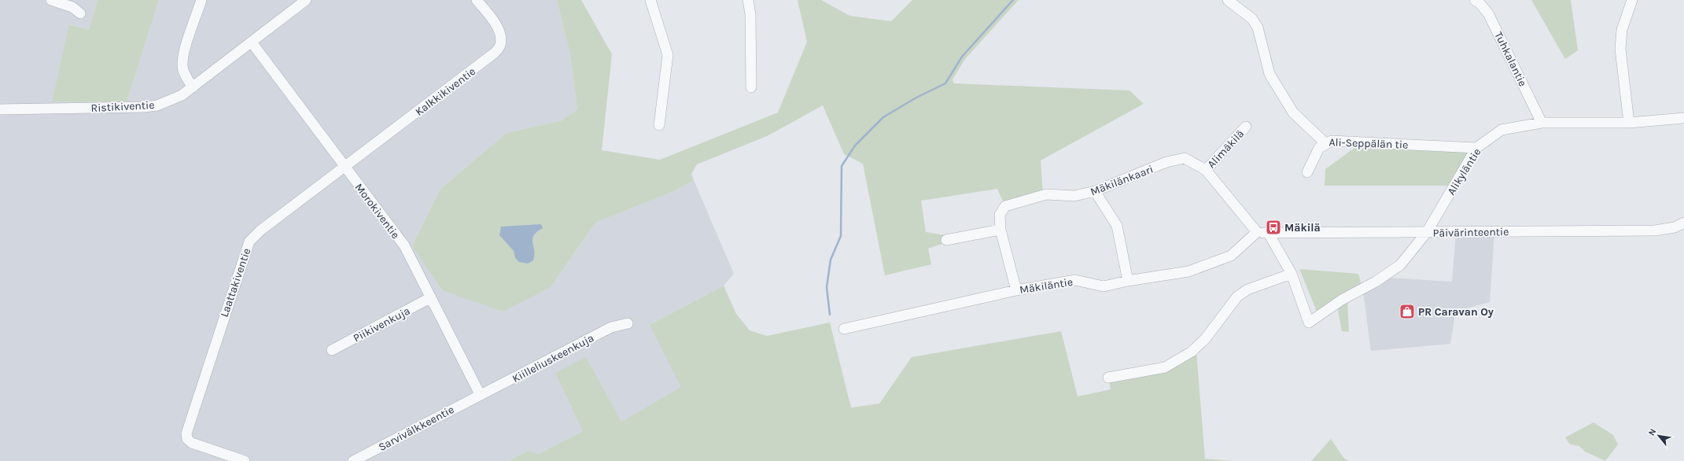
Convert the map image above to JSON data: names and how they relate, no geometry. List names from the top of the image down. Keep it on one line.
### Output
{"streets":{"street":["Tuhkalantie","Kalkkikiventie","Ristikiventie","Ali-Seppälän tie","Alimäkilä","Alikyläntie","Mäkilänkaari","Morokiventie","Päivärinteentie","Laattakiventie","Mäkiläntie","Piikivenkuja","Kiilleliuskeenkuja","Sarvivälkkeentie"]},"crossings":[["Tuhkalantie","Alikyläntie"],["Kalkkikiventie","Morokiventie"],["Kalkkikiventie","Laattakiventie"],["Ristikiventie","Morokiventie"],["Ali-Seppälän tie","Alikyläntie"],["Alimäkilä","Mäkilänkaari"],["Alikyläntie","Päivärinteentie"],["Mäkilänkaari","Päivärinteentie"],["Mäkilänkaari","Mäkiläntie"],["Morokiventie","Laattakiventie"],["Morokiventie","Piikivenkuja"],["Morokiventie","Kiilleliuskeenkuja"],["Morokiventie","Sarvivälkkeentie"],["Päivärinteentie","Mäkiläntie"],["Kiilleliuskeenkuja","Sarvivälkkeentie"]],"places":{"bus stop":["Mäkilä"],"shop":["PR Caravan Oy"]},"north":"top left"}
